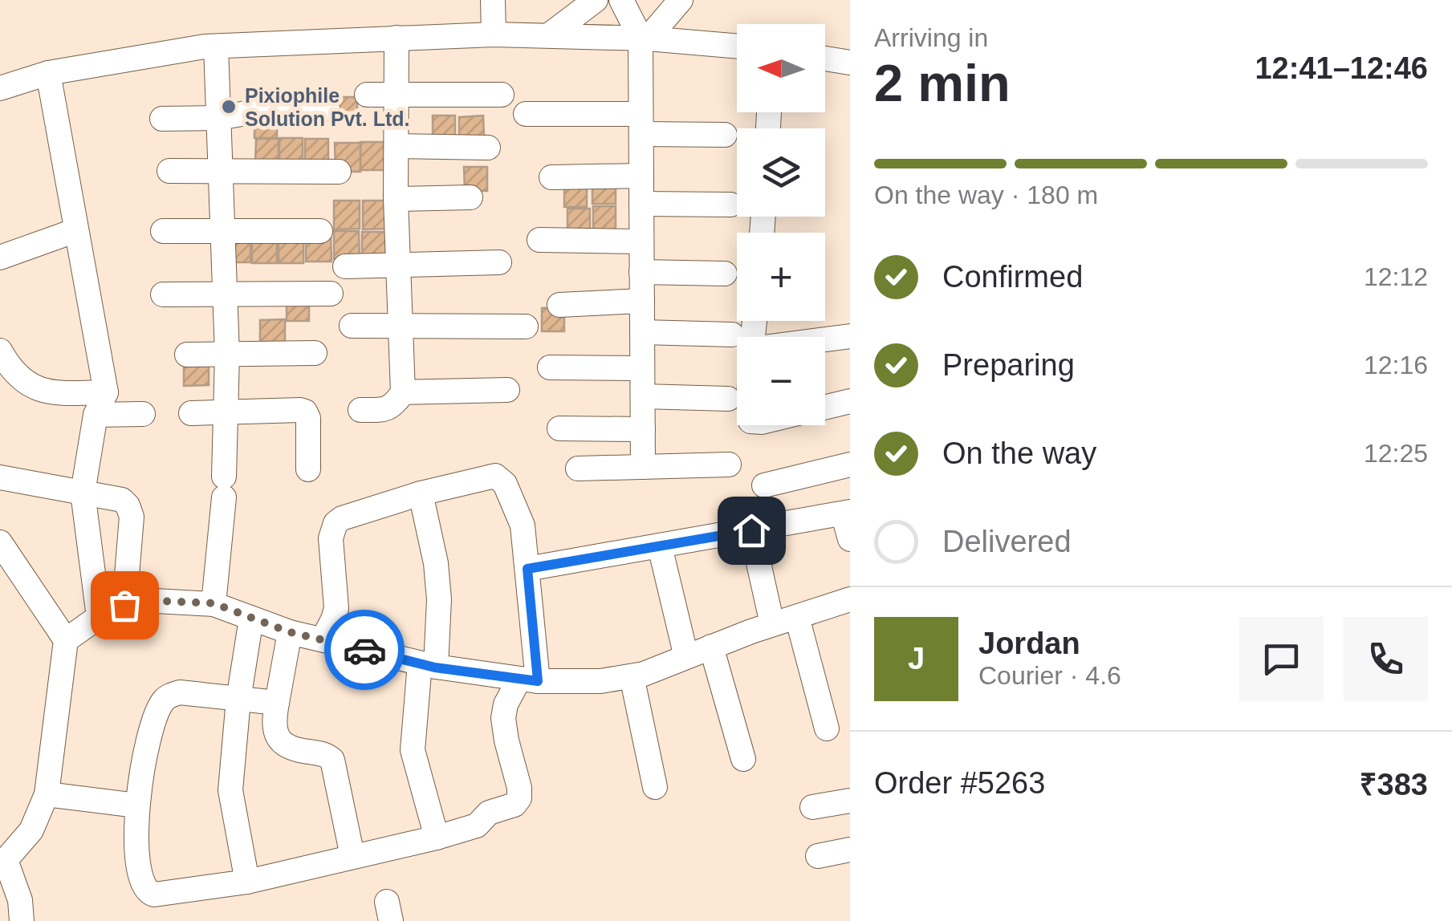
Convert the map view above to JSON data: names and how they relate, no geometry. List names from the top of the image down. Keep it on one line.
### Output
{"places":["Pixiophile Solution Pvt. Ltd."],"north":"left","page":{"heading":["2 min","Arriving in","12:41–12:46"],"panel":["Jordan","Courier · 4.6","Order #5263","₹383"],"map_buttons":["+","−"],"bar":"On the way · 180 m","list":[["Confirmed","12:12"],["Preparing","12:16"],["On the way","12:25"],"Delivered"],"round":"J"}}
